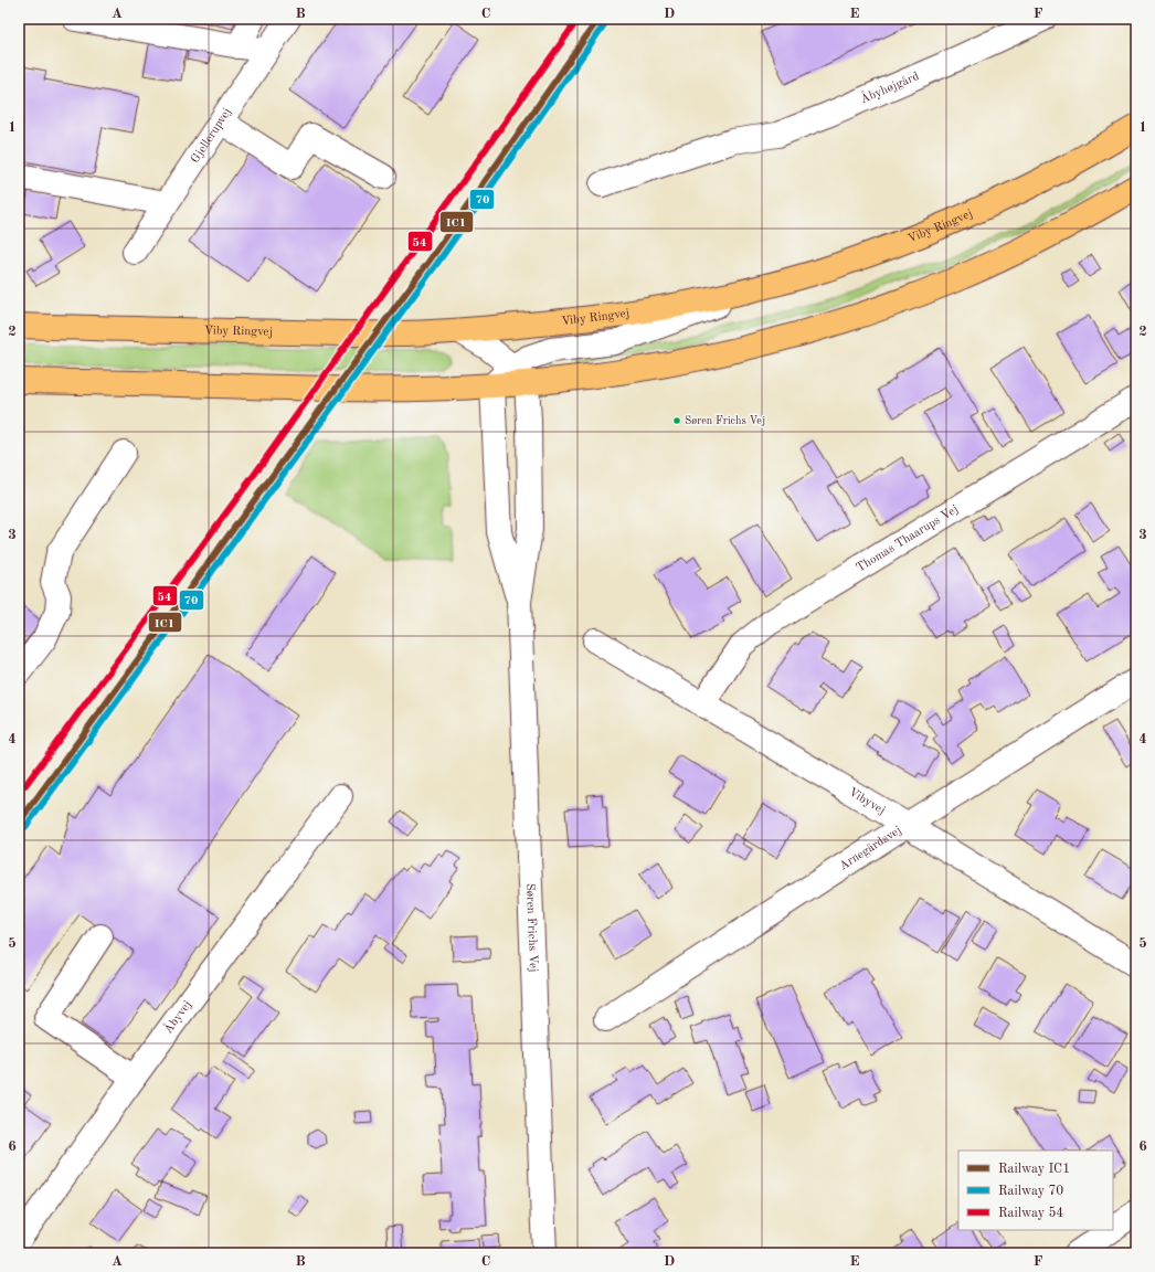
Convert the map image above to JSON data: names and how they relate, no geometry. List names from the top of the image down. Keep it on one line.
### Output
{"streets":{"main road":["Viby Ringvej"],"street":["Åbyhøjgård","Gjellerupvej","Thomas Thaarups Vej","Vibyvej","Arnegårdsvej","Søren Frichs Vej","Åbyvej"]},"crossings":[["Thomas Thaarups Vej","Vibyvej"],["Vibyvej","Arnegårdsvej"]],"places":["Søren Frichs Vej"],"lines":["rail line IC1","rail line 70","rail line 54"],"legend":["Railway IC1","Railway 70","Railway 54"],"grid":{"columns":["A","B","C","D","E","F"],"rows":["1","2","3","4","5","6"]}}
